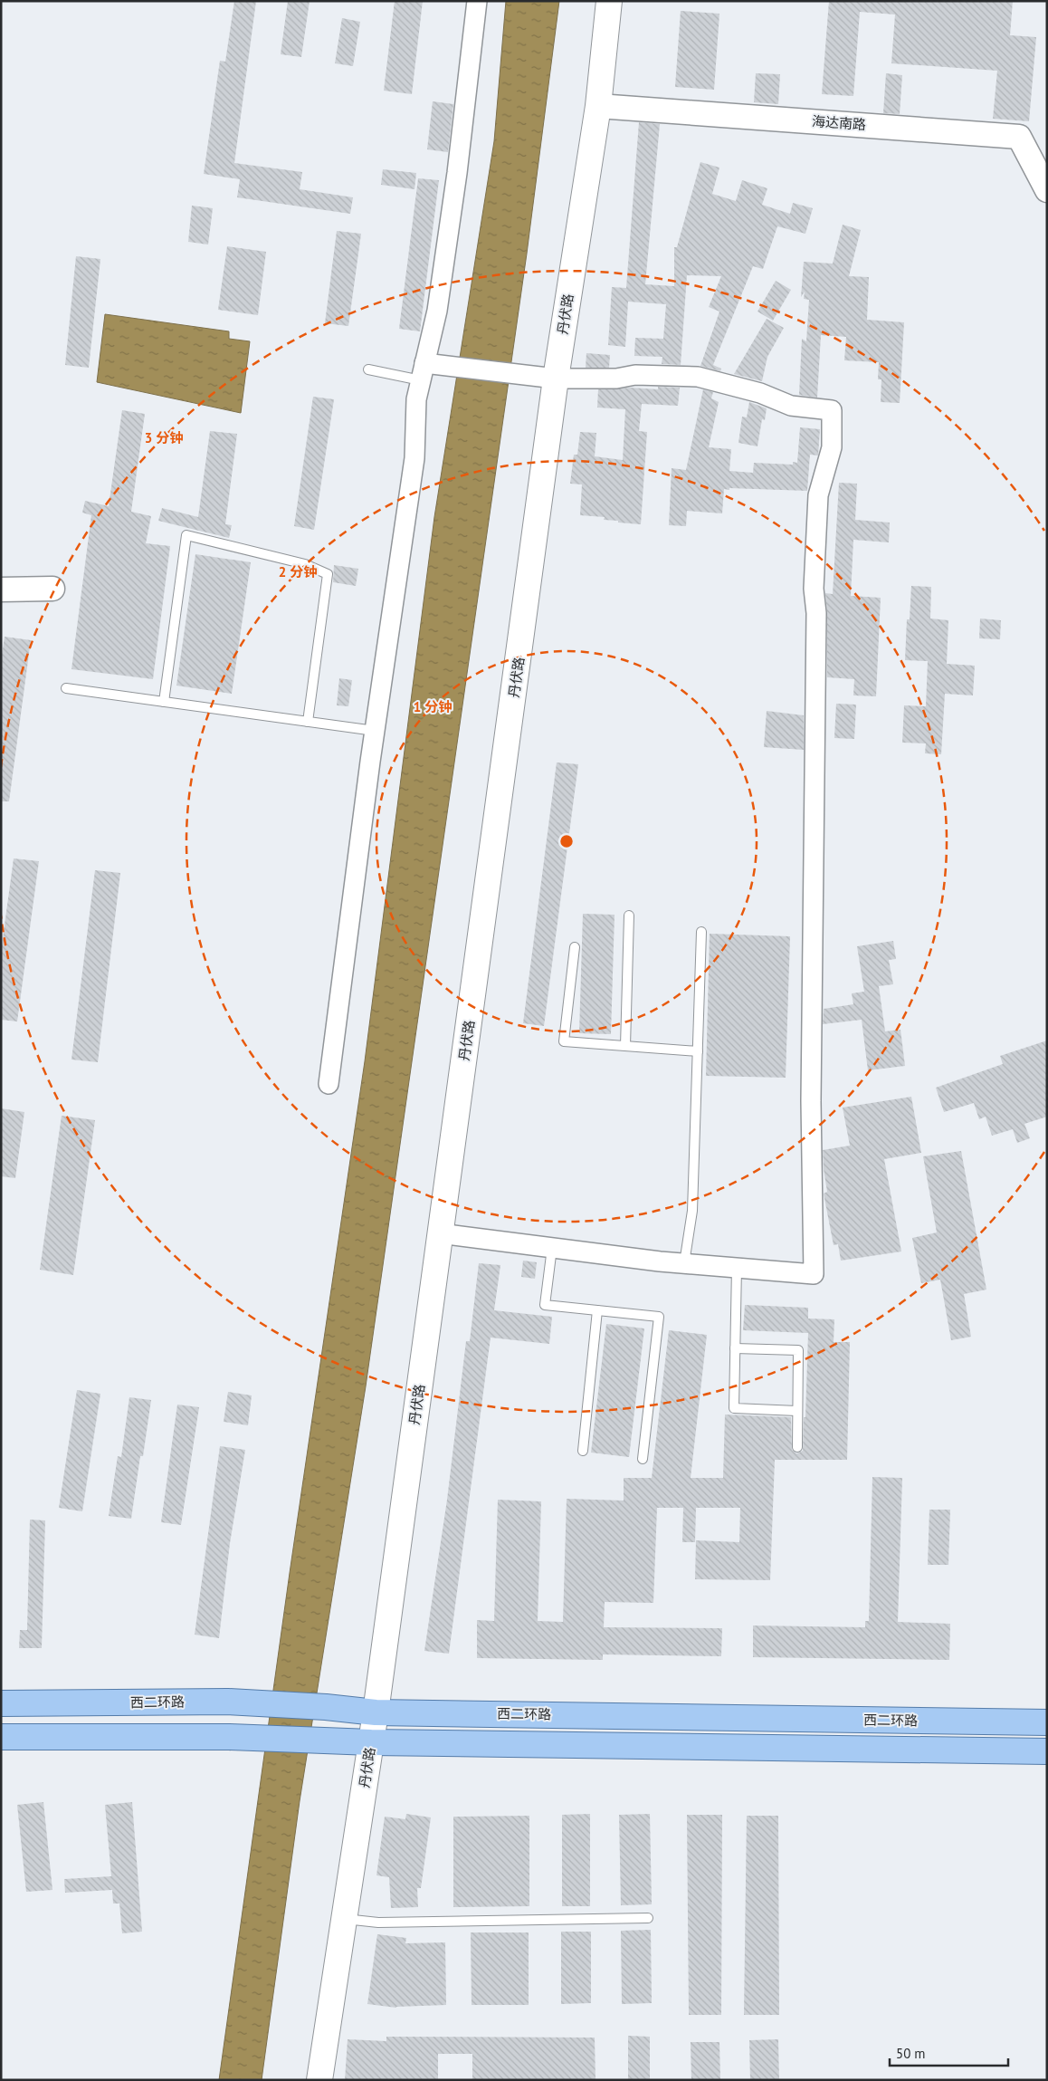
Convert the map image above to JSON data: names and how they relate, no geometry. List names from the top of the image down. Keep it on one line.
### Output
{"streets":{"main road":["丹伏路","西二环路"],"street":["海达南路"]},"crossings":[["海达南路","丹伏路"],["丹伏路","西二环路"]],"scale_bar":"50 m","rings":["3 分钟","2 分钟","1 分钟"]}
